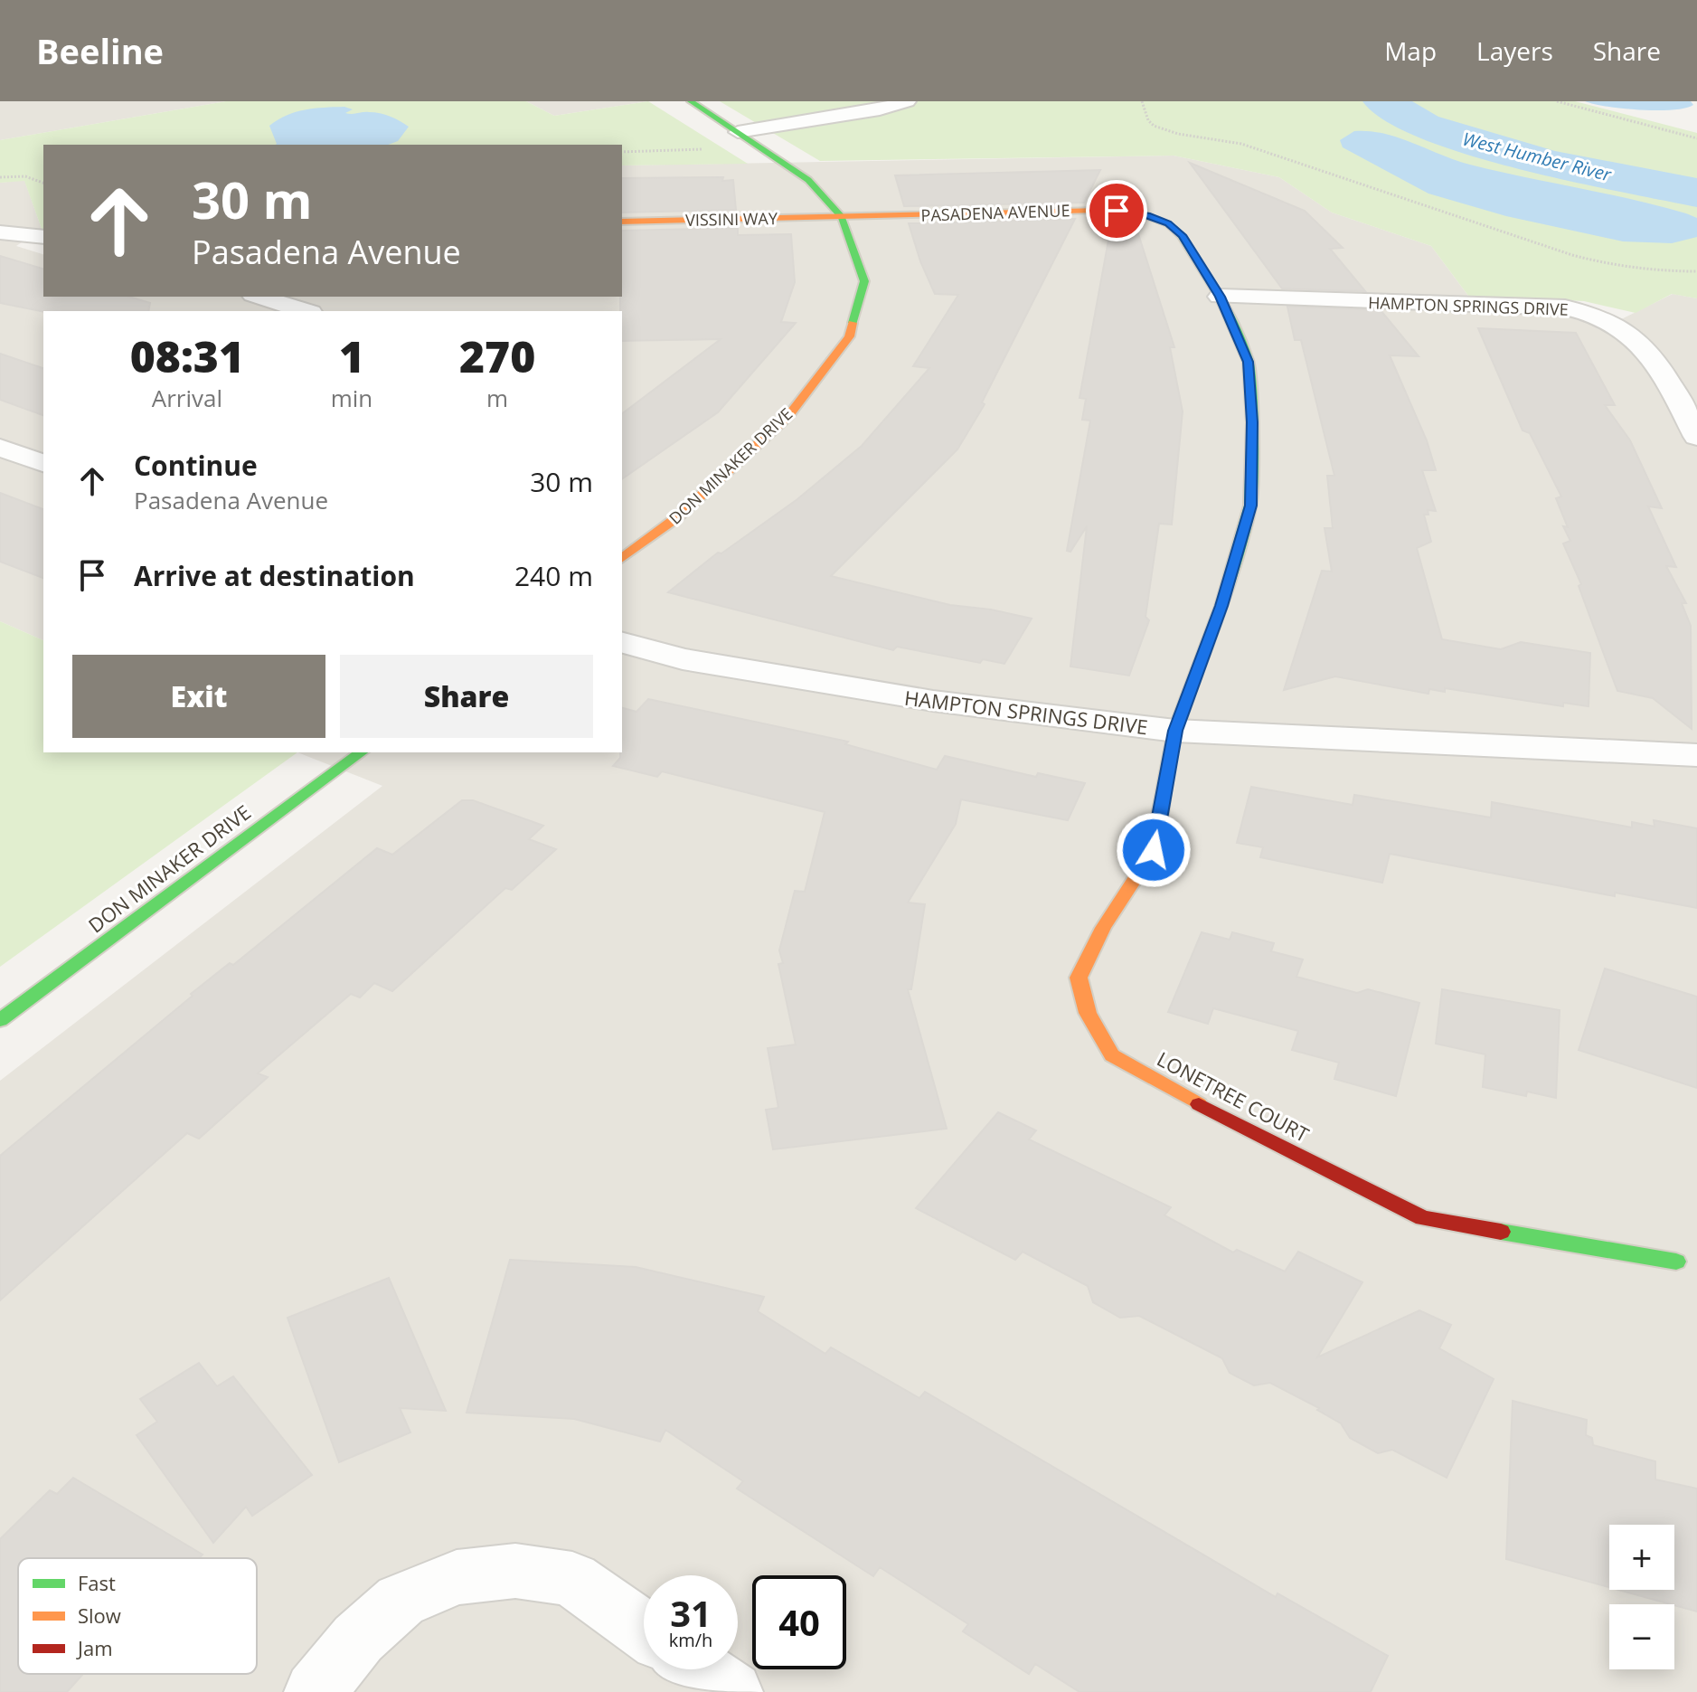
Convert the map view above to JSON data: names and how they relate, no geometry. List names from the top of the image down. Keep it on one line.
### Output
{"streets":{"street":["PASADENA AVENUE","VISSINI WAY","HAMPTON SPRINGS DRIVE","DON MINAKER DRIVE","LONETREE COURT"]},"crossings":[["PASADENA AVENUE","VISSINI WAY"],["PASADENA AVENUE","HAMPTON SPRINGS DRIVE"],["PASADENA AVENUE","DON MINAKER DRIVE"],["PASADENA AVENUE","LONETREE COURT"],["VISSINI WAY","DON MINAKER DRIVE"],["HAMPTON SPRINGS DRIVE","LONETREE COURT"]],"water":["West Humber River"],"legend":["Fast","Slow","Jam"],"page":{"header":"Beeline","nav":["Map","Layers","Share"],"turn":["30 m","Pasadena Avenue"],"eta":["08:31","Arrival","1","min","270","m"],"list":[{"name":"Continue","note":"Pasadena Avenue","value":"30 m"},{"name":"Arrive at destination","value":"240 m"}],"buttons":["Exit","Share"],"map_buttons":["+","−"],"speed":"31 km/h","limit":"40"}}
